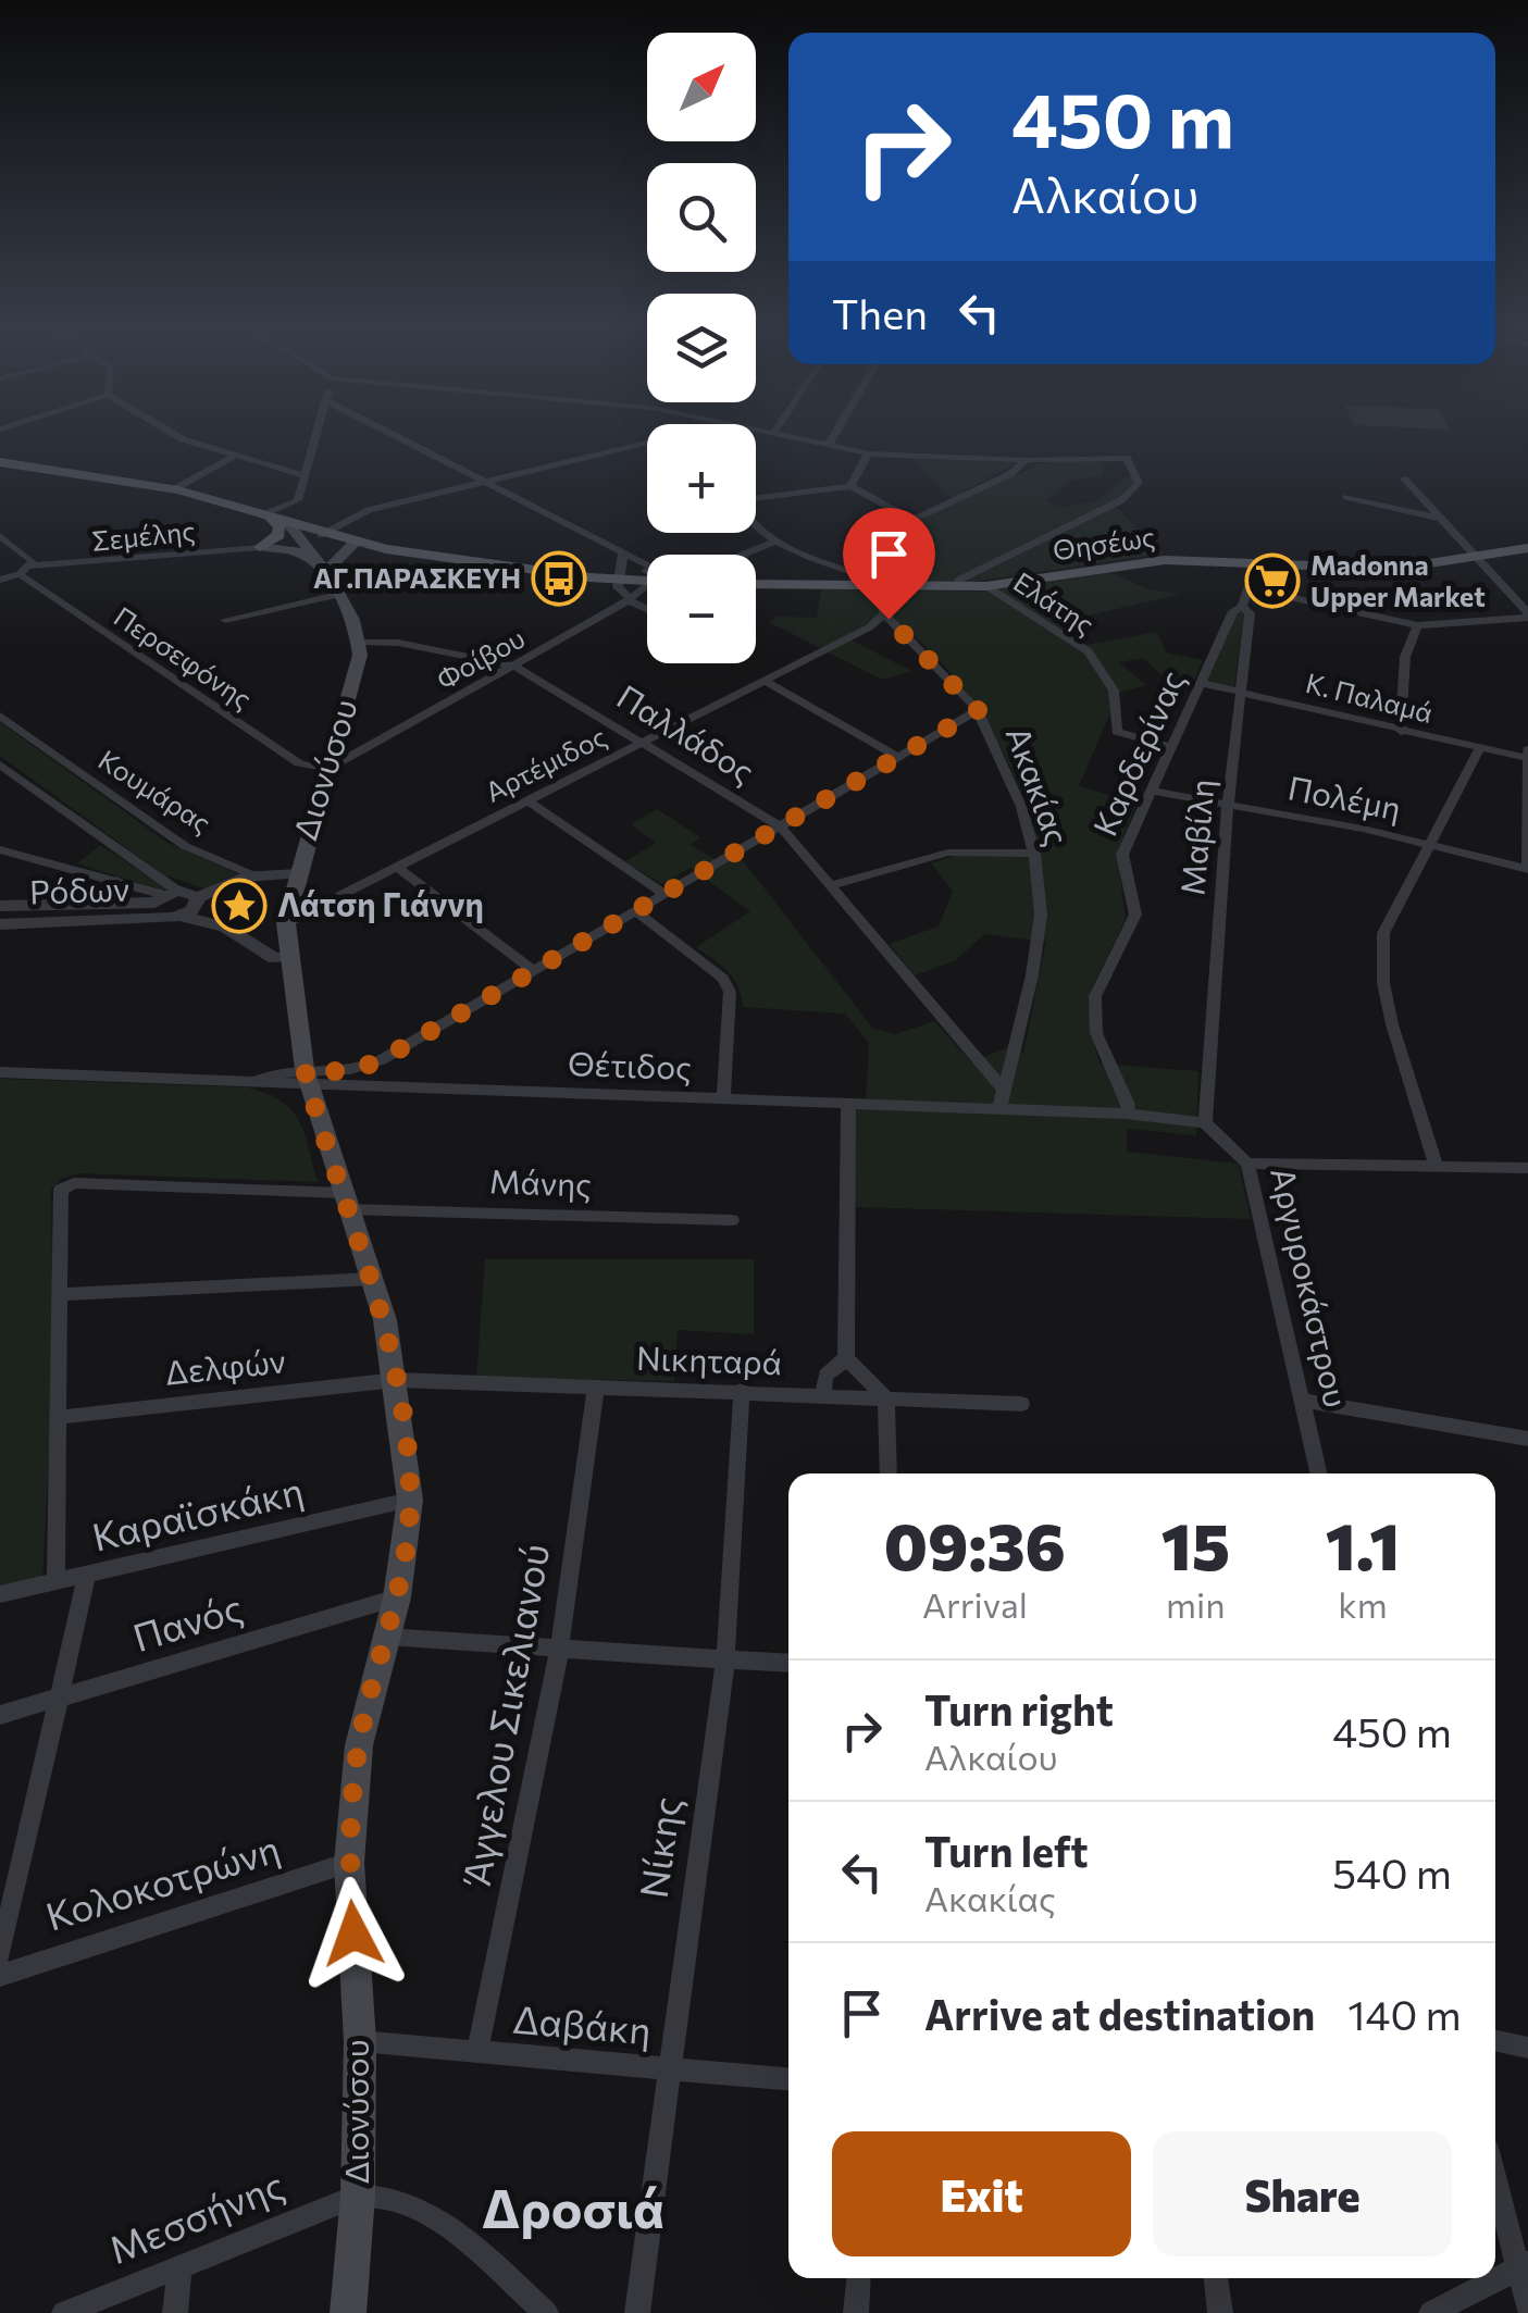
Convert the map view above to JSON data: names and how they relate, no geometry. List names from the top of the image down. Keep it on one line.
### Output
{"streets":{"main road":["Θησέως","Διονύσου"],"street":["Σεμέλης","Ελάτης","Περσεφόνης","Φοίβου","Κ. Παλαμά","Παλλάδος","Καρδερίνας","Αρτέμιδος","Ακακίας","Κουμάρας","Πολέμη","Μαβίλη","Ρόδων","Θέτιδος","Μάνης","Αργυροκάστρου","Νικηταρά","Δελφών","Καραϊσκάκη","Πανός","Άγγελου Σικελιανού","Νίκης","Κολοκοτρώνη","Δαβάκη","Μεσσήνης"]},"crossings":[["Σεμέλης","Περσεφόνης"],["Θησέως","Ελάτης"],["Θησέως","Ακακίας"],["Θησέως","Μαβίλη"],["Ελάτης","Καρδερίνας"],["Περσεφόνης","Φοίβου"],["Περσεφόνης","Διονύσου"],["Φοίβου","Παλλάδος"],["Φοίβου","Διονύσου"],["Κ. Παλαμά","Καρδερίνας"],["Κ. Παλαμά","Μαβίλη"],["Παλλάδος","Αρτέμιδος"],["Παλλάδος","Διονύσου"],["Παλλάδος","Ακακίας"],["Καρδερίνας","Πολέμη"],["Καρδερίνας","Μαβίλη"],["Αρτέμιδος","Διονύσου"],["Αρτέμιδος","Ακακίας"],["Διονύσου","Κουμάρας"],["Διονύσου","Θέτιδος"],["Διονύσου","Μάνης"],["Διονύσου","Νικηταρά"],["Διονύσου","Δελφών"],["Διονύσου","Καραϊσκάκη"],["Διονύσου","Πανός"],["Διονύσου","Κολοκοτρώνη"],["Διονύσου","Δαβάκη"],["Διονύσου","Μεσσήνης"],["Ακακίας","Θέτιδος"],["Πολέμη","Μαβίλη"],["Μαβίλη","Αργυροκάστρου"],["Νικηταρά","Δελφών"],["Νικηταρά","Άγγελου Σικελιανού"],["Νικηταρά","Νίκης"],["Άγγελου Σικελιανού","Δαβάκη"],["Νίκης","Δαβάκη"]],"districts":["Δροσιά"],"places":{"bus stop":["ΑΓ.ΠΑΡΑΣΚΕΥΗ"],"supermarket":["Madonna Upper Market"],"place":["Λάτση Γιάννη"]},"north":"top right","page":{"map_buttons":["+","−"],"turn":["450 m","Αλκαίου"],"then":"Then","eta":["09:36","Arrival","15","min","1.1","km"],"list":[{"name":"Turn right","note":"Αλκαίου","value":"450 m"},{"name":"Turn left","note":"Ακακίας","value":"540 m"},{"name":"Arrive at destination","value":"140 m"}],"buttons":["Exit","Share"]}}
